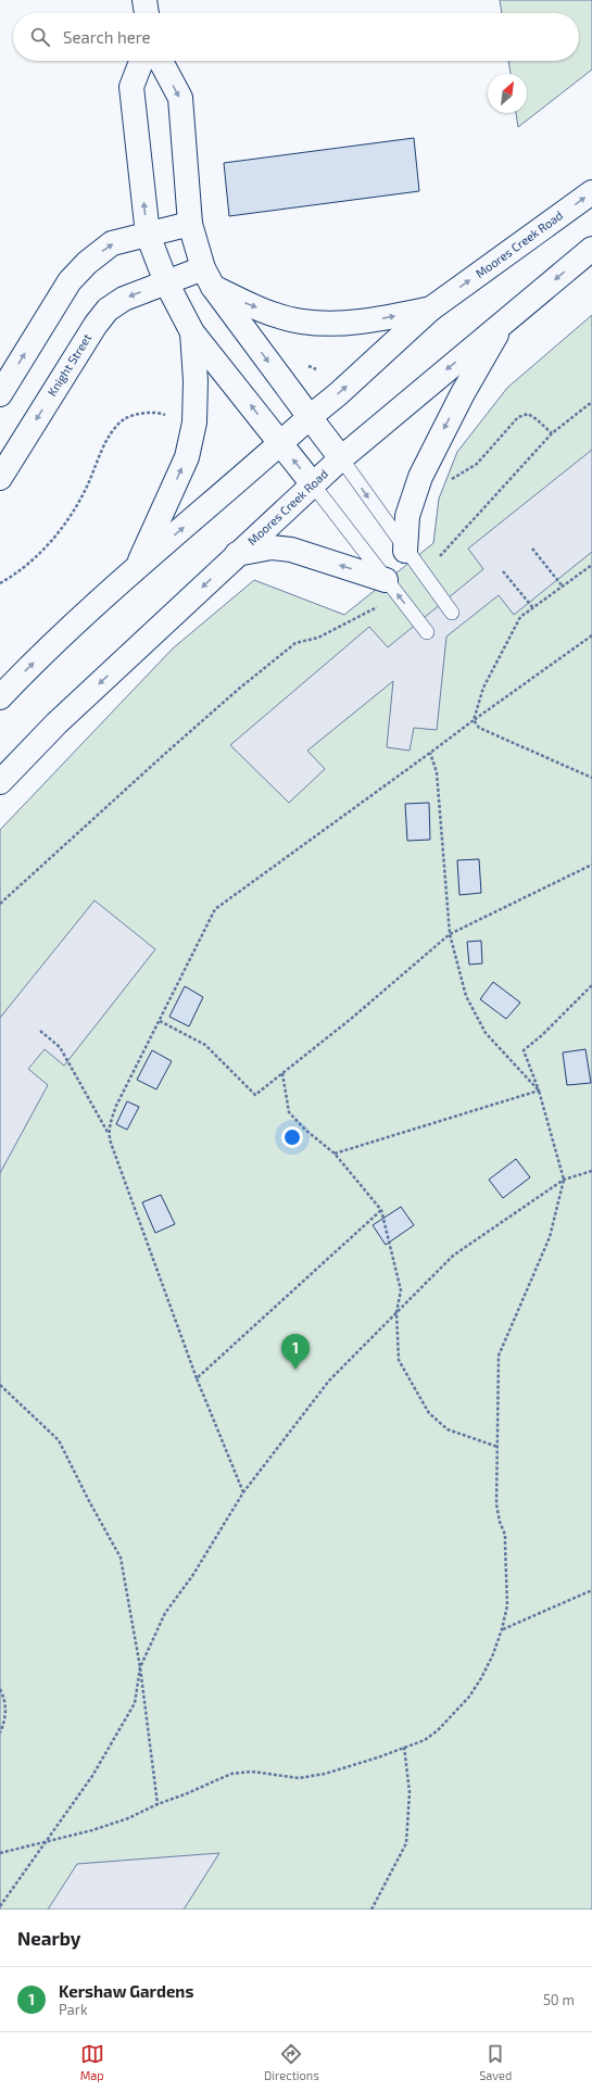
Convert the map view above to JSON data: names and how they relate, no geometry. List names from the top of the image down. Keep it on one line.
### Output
{"streets":{"main road":["Moores Creek Road","Knight Street"]},"north":"top right","page":{"search":"Search here","pins":"1","heading":"Nearby","list":[{"mark":"1","name":"Kershaw Gardens","note":"Park","value":"50 m"}],"nav":["Map","Directions","Saved"]}}
